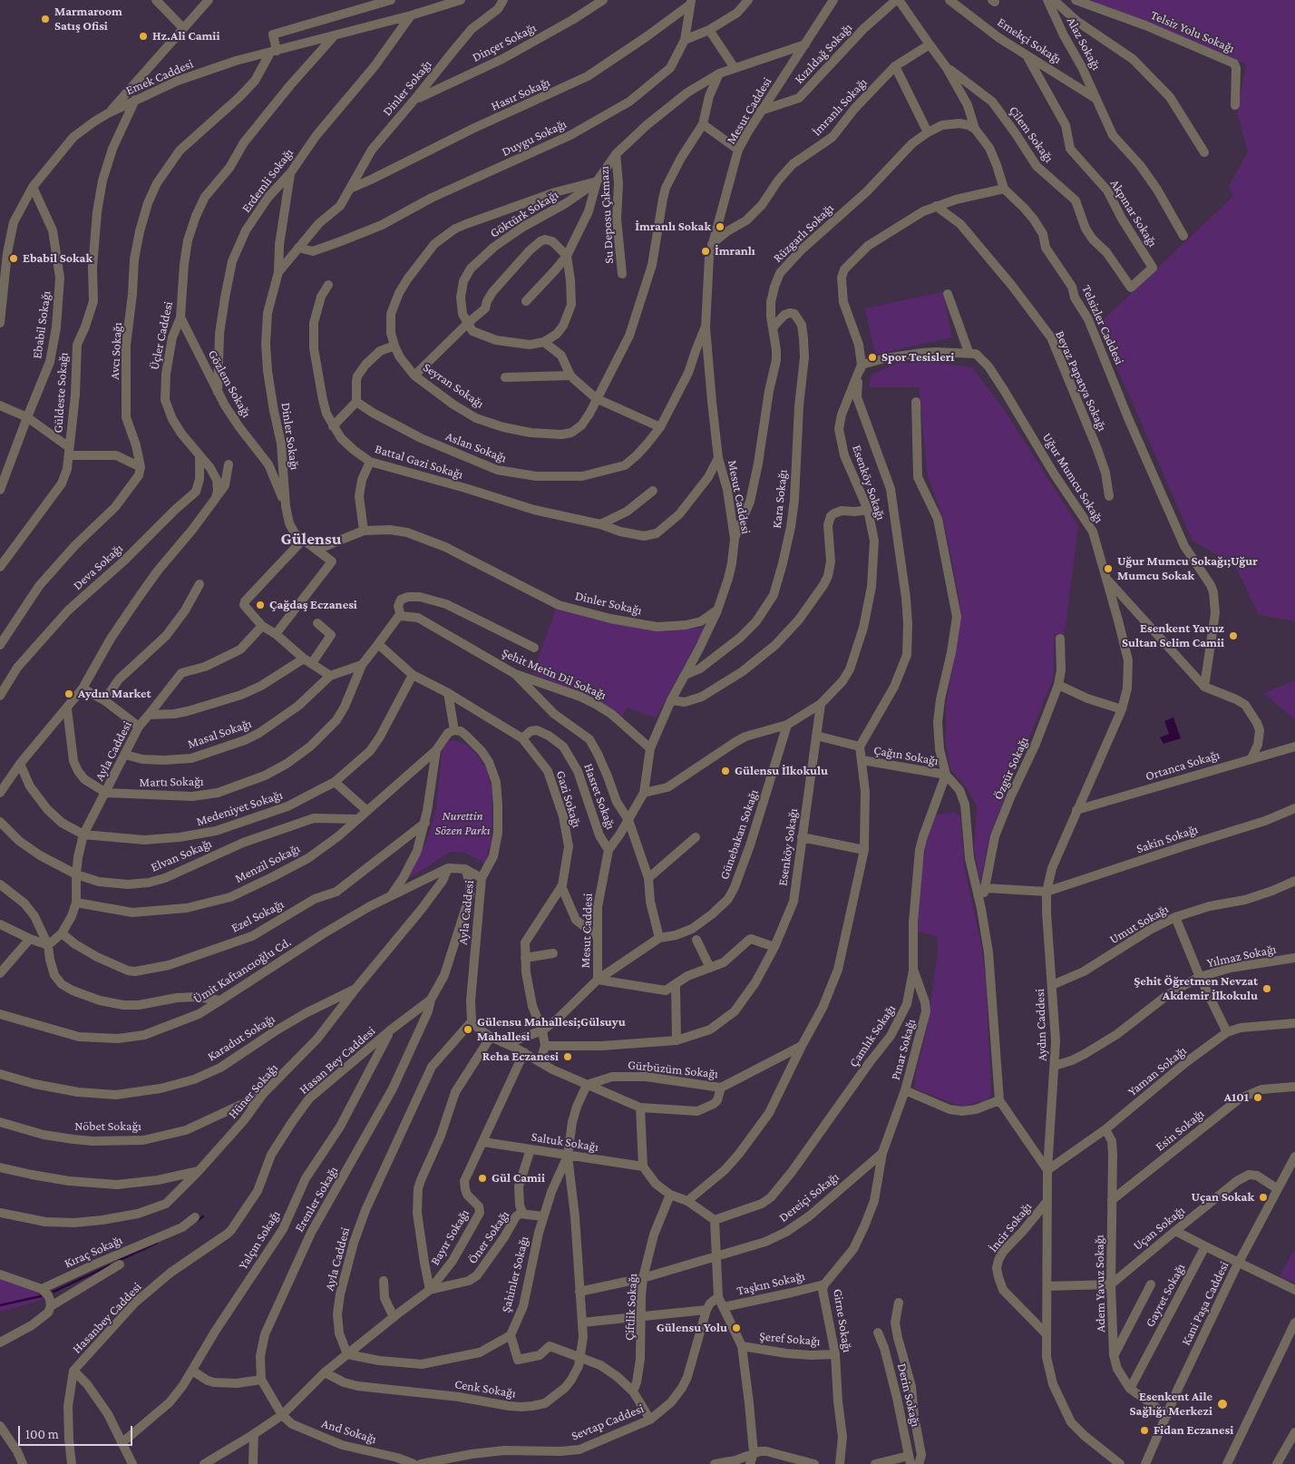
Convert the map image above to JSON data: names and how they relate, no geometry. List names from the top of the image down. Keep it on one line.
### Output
{"streets":{"street":["Telsiz Yolu Sokağı","Emekçi Sokağı","Dinçer Sokağı","Alaz Sokağı","Kızıldağ Sokağı","Emek Caddesi","Dinler Sokağı","Hasır Sokağı","İmranlı Sokağı","Mesut Caddesi","Çilem Sokağı","Duygu Sokağı","Erdemli Sokağı","Akpınar Sokağı","Göktürk Sokağı","Su Deposu Çıkmazı","Rüzgarlı Sokağı","Ebabil Sokağı","Telsizler Caddesi","Üçler Caddesi","Avcı Sokağı","Beyaz Papatya Sokağı","Gözlem Sokağı","Seyran Sokağı","Güldeste Sokağı","Aslan Sokağı","Battal Gazi Sokağı","Uğur Mumcu Sokağı","Esenköy Sokağı","Kara Sokağı","Deva Sokağı","Şehit Metin Dil Sokağı","Masal Sokağı","Ayla Caddesi","Çağın Sokağı","Ortanca Sokağı","Özgür Sokağı","Martı Sokağı","Hasret Sokağı","Gazi Sokağı","Medeniyet Sokağı","Günebakan Sokağı","Sakin Sokağı","Elvan Sokağı","Menzil Sokağı","Ezel Sokağı","Umut Sokağı","Yılmaz Sokağı","Ümit Kaftancıoğlu Cd.","Aydın Caddesi","Çamlık Sokağı","Karadut Sokağı","Pınar Sokağı","Hasan Bey Caddesi","Gürbüzüm Sokağı","Yaman Sokağı","Hüner Sokağı","Nöbet Sokağı","Esin Sokağı","Saltuk Sokağı","Dereiçi Sokağı","Erenler Sokağı","İncir Sokağı","Uçan Sokağı","Bayır Sokağı","Öner Sokağı","Yalçın Sokağı","Kıraç Sokağı","Şahinler Sokağı","Taşkın Sokağı","Adem Yavuz Sokağı","Gayret Sokağı","Kani Paşa Caddesi","Çiftlik Sokağı","Hasanbey Caddesi","Girne Sokağı","Şeref Sokağı","Cenk Sokağı","Derin Sokağı","Sevtap Caddesi","And Sokağı"]},"crossings":[["Emekçi Sokağı","Alaz Sokağı"],["Emekçi Sokağı","Akpınar Sokağı"],["Dinçer Sokağı","Dinler Sokağı"],["Kızıldağ Sokağı","Mesut Caddesi"],["Kızıldağ Sokağı","Telsizler Caddesi"],["Emek Caddesi","Erdemli Sokağı"],["Emek Caddesi","Ebabil Sokağı"],["Emek Caddesi","Üçler Caddesi"],["Emek Caddesi","Avcı Sokağı"],["Emek Caddesi","Güldeste Sokağı"],["Dinler Sokağı","Hasır Sokağı"],["Dinler Sokağı","Mesut Caddesi"],["Dinler Sokağı","Duygu Sokağı"],["Dinler Sokağı","Gözlem Sokağı"],["Hasır Sokağı","Duygu Sokağı"],["İmranlı Sokağı","Mesut Caddesi"],["İmranlı Sokağı","Telsizler Caddesi"],["Mesut Caddesi","Rüzgarlı Sokağı"],["Mesut Caddesi","Aslan Sokağı"],["Mesut Caddesi","Battal Gazi Sokağı"],["Mesut Caddesi","Kara Sokağı"],["Mesut Caddesi","Şehit Metin Dil Sokağı"],["Mesut Caddesi","Hasret Sokağı"],["Mesut Caddesi","Gazi Sokağı"],["Çilem Sokağı","Akpınar Sokağı"],["Çilem Sokağı","Telsizler Caddesi"],["Erdemli Sokağı","Gözlem Sokağı"],["Göktürk Sokağı","Seyran Sokağı"],["Rüzgarlı Sokağı","Telsizler Caddesi"],["Rüzgarlı Sokağı","Kara Sokağı"],["Telsizler Caddesi","Uğur Mumcu Sokağı"],["Üçler Caddesi","Gözlem Sokağı"],["Üçler Caddesi","Deva Sokağı"],["Uğur Mumcu Sokağı","Ortanca Sokağı"],["Uğur Mumcu Sokağı","Aydın Caddesi"],["Esenköy Sokağı","Gazi Sokağı"],["Masal Sokağı","Ayla Caddesi"],["Ayla Caddesi","Martı Sokağı"],["Ayla Caddesi","Medeniyet Sokağı"],["Ayla Caddesi","Elvan Sokağı"],["Ayla Caddesi","Menzil Sokağı"],["Ayla Caddesi","Ezel Sokağı"],["Ayla Caddesi","Bayır Sokağı"],["Çağın Sokağı","Çamlık Sokağı"],["Ortanca Sokağı","Aydın Caddesi"],["Hasret Sokağı","Gazi Sokağı"],["Sakin Sokağı","Aydın Caddesi"],["Elvan Sokağı","Menzil Sokağı"],["Umut Sokağı","Aydın Caddesi"],["Yılmaz Sokağı","Aydın Caddesi"],["Ümit Kaftancıoğlu Cd.","Hüner Sokağı"],["Aydın Caddesi","Yaman Sokağı"],["Aydın Caddesi","İncir Sokağı"],["Çamlık Sokağı","Pınar Sokağı"],["Karadut Sokağı","Hüner Sokağı"],["Pınar Sokağı","Girne Sokağı"],["Hasan Bey Caddesi","Erenler Sokağı"],["Hasan Bey Caddesi","Yalçın Sokağı"],["Hasan Bey Caddesi","Hasanbey Caddesi"],["Gürbüzüm Sokağı","Şahinler Sokağı"],["Yaman Sokağı","Adem Yavuz Sokağı"],["Hüner Sokağı","Nöbet Sokağı"],["Esin Sokağı","Adem Yavuz Sokağı"],["Saltuk Sokağı","Bayır Sokağı"],["Saltuk Sokağı","Şahinler Sokağı"],["Saltuk Sokağı","Cenk Sokağı"],["Dereiçi Sokağı","Çiftlik Sokağı"],["Dereiçi Sokağı","Girne Sokağı"],["Dereiçi Sokağı","Cenk Sokağı"],["Erenler Sokağı","Yalçın Sokağı"],["Erenler Sokağı","And Sokağı"],["Uçan Sokağı","Adem Yavuz Sokağı"],["Uçan Sokağı","Kani Paşa Caddesi"],["Bayır Sokağı","Öner Sokağı"],["Öner Sokağı","Şahinler Sokağı"],["Şahinler Sokağı","Cenk Sokağı"],["Taşkın Sokağı","Girne Sokağı"],["Adem Yavuz Sokağı","Gayret Sokağı"],["Adem Yavuz Sokağı","Kani Paşa Caddesi"],["Girne Sokağı","Şeref Sokağı"]],"districts":["Gülensu"],"parks":["Nurettin Sözen Parkı"],"places":["Marmaroom Satış Ofisi","Hz.Ali Camii","İmranlı Sokak","İmranlı","Ebabil Sokak","Spor Tesisleri","Uğur Mumcu Sokağı;Uğur Mumcu Sokak","Çağdaş Eczanesi","Esenkent Yavuz Sultan Selim Camii","Aydın Market","Gülensu İlkokulu","Şehit Öğretmen Nevzat Akdemir İlkokulu","Gülensu Mahallesi;Gülsuyu Mahallesi","Reha Eczanesi","A101","Gül Camii","Uçan Sokak","Gülensu Yolu","Esenkent Aile Sağlığı Merkezi","Fidan Eczanesi"],"scale_bar":"100 m"}
